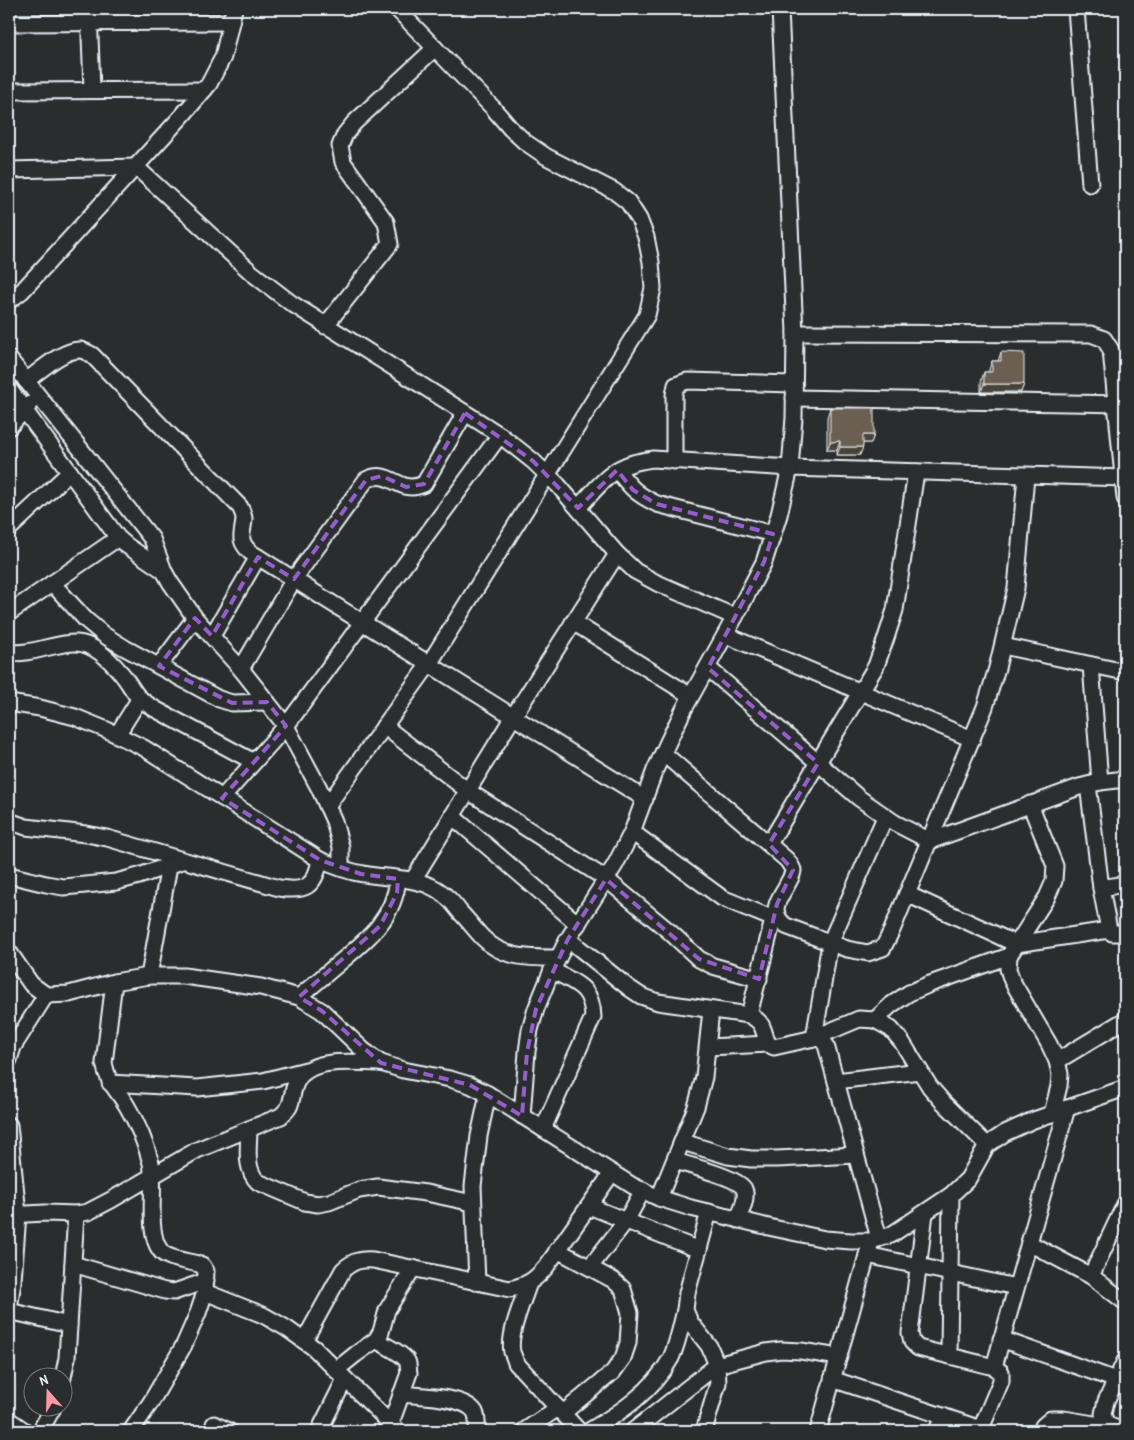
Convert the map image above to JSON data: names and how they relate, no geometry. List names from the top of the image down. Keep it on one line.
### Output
{"north":"top"}
